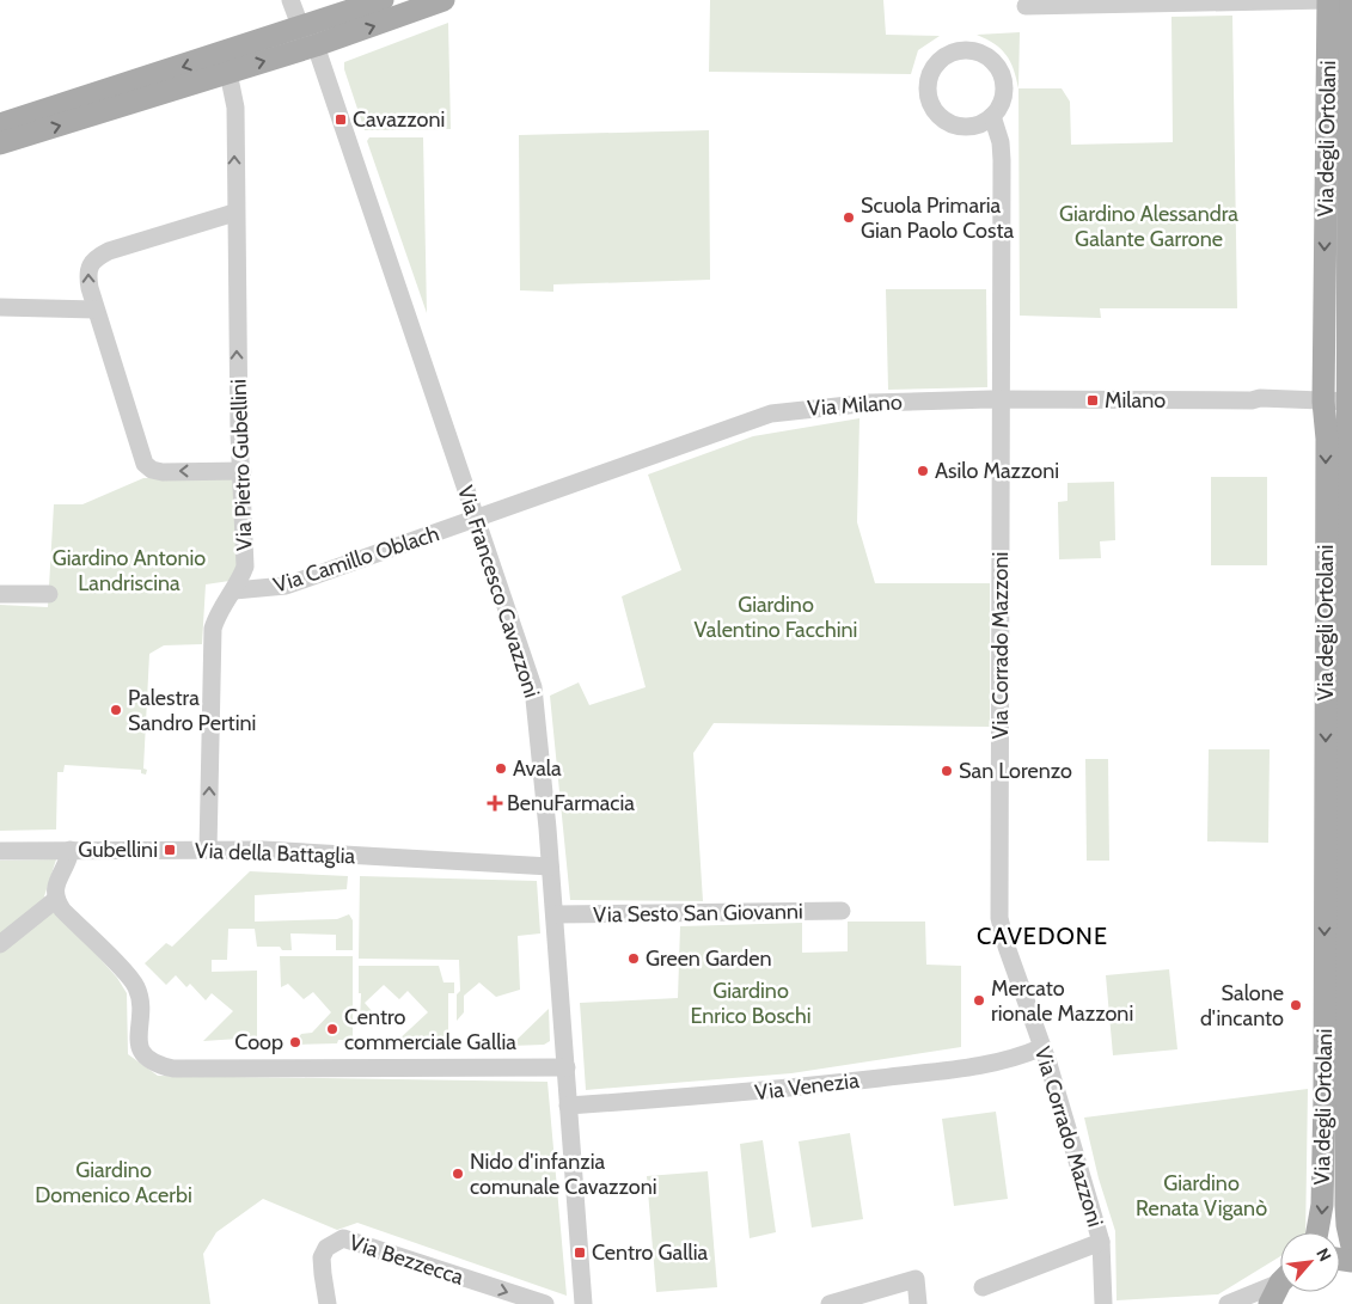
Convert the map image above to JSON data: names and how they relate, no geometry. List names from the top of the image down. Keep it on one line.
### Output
{"streets":{"main road":["Via degli Ortolani"],"street":["Via Milano","Via Pietro Gubellini","Via Camillo Oblach","Via Francesco Cavazzoni","Via Corrado Mazzoni","Via della Battaglia","Via Sesto San Giovanni","Via Venezia","Via Bezzecca"]},"crossings":[["Via degli Ortolani","Via Milano"],["Via Milano","Via Camillo Oblach"],["Via Milano","Via Francesco Cavazzoni"],["Via Milano","Via Corrado Mazzoni"],["Via Pietro Gubellini","Via Camillo Oblach"],["Via Pietro Gubellini","Via della Battaglia"],["Via Camillo Oblach","Via Francesco Cavazzoni"],["Via Francesco Cavazzoni","Via della Battaglia"],["Via Francesco Cavazzoni","Via Sesto San Giovanni"],["Via Francesco Cavazzoni","Via Venezia"],["Via Corrado Mazzoni","Via Venezia"]],"one_way":["Via degli Ortolani","Via Pietro Gubellini"],"districts":["CAVEDONE"],"parks":["Giardino Alessandra Galante Garrone","Giardino Antonio Landriscina","Giardino Valentino Facchini","Giardino Enrico Boschi","Giardino Domenico Acerbi","Giardino Renata Viganò"],"places":{"transit":["Cavazzoni","Milano","Gubellini","Centro Gallia"],"other":["Scuola Primaria Gian Paolo Costa","Asilo Mazzoni","Palestra Sandro Pertini","Avala","San Lorenzo","Green Garden","Mercato rionale Mazzoni","Salone d'incanto","Centro commerciale Gallia","Coop","Nido d'infanzia comunale Cavazzoni"],"health":["BenuFarmacia"]},"north":"top right"}
